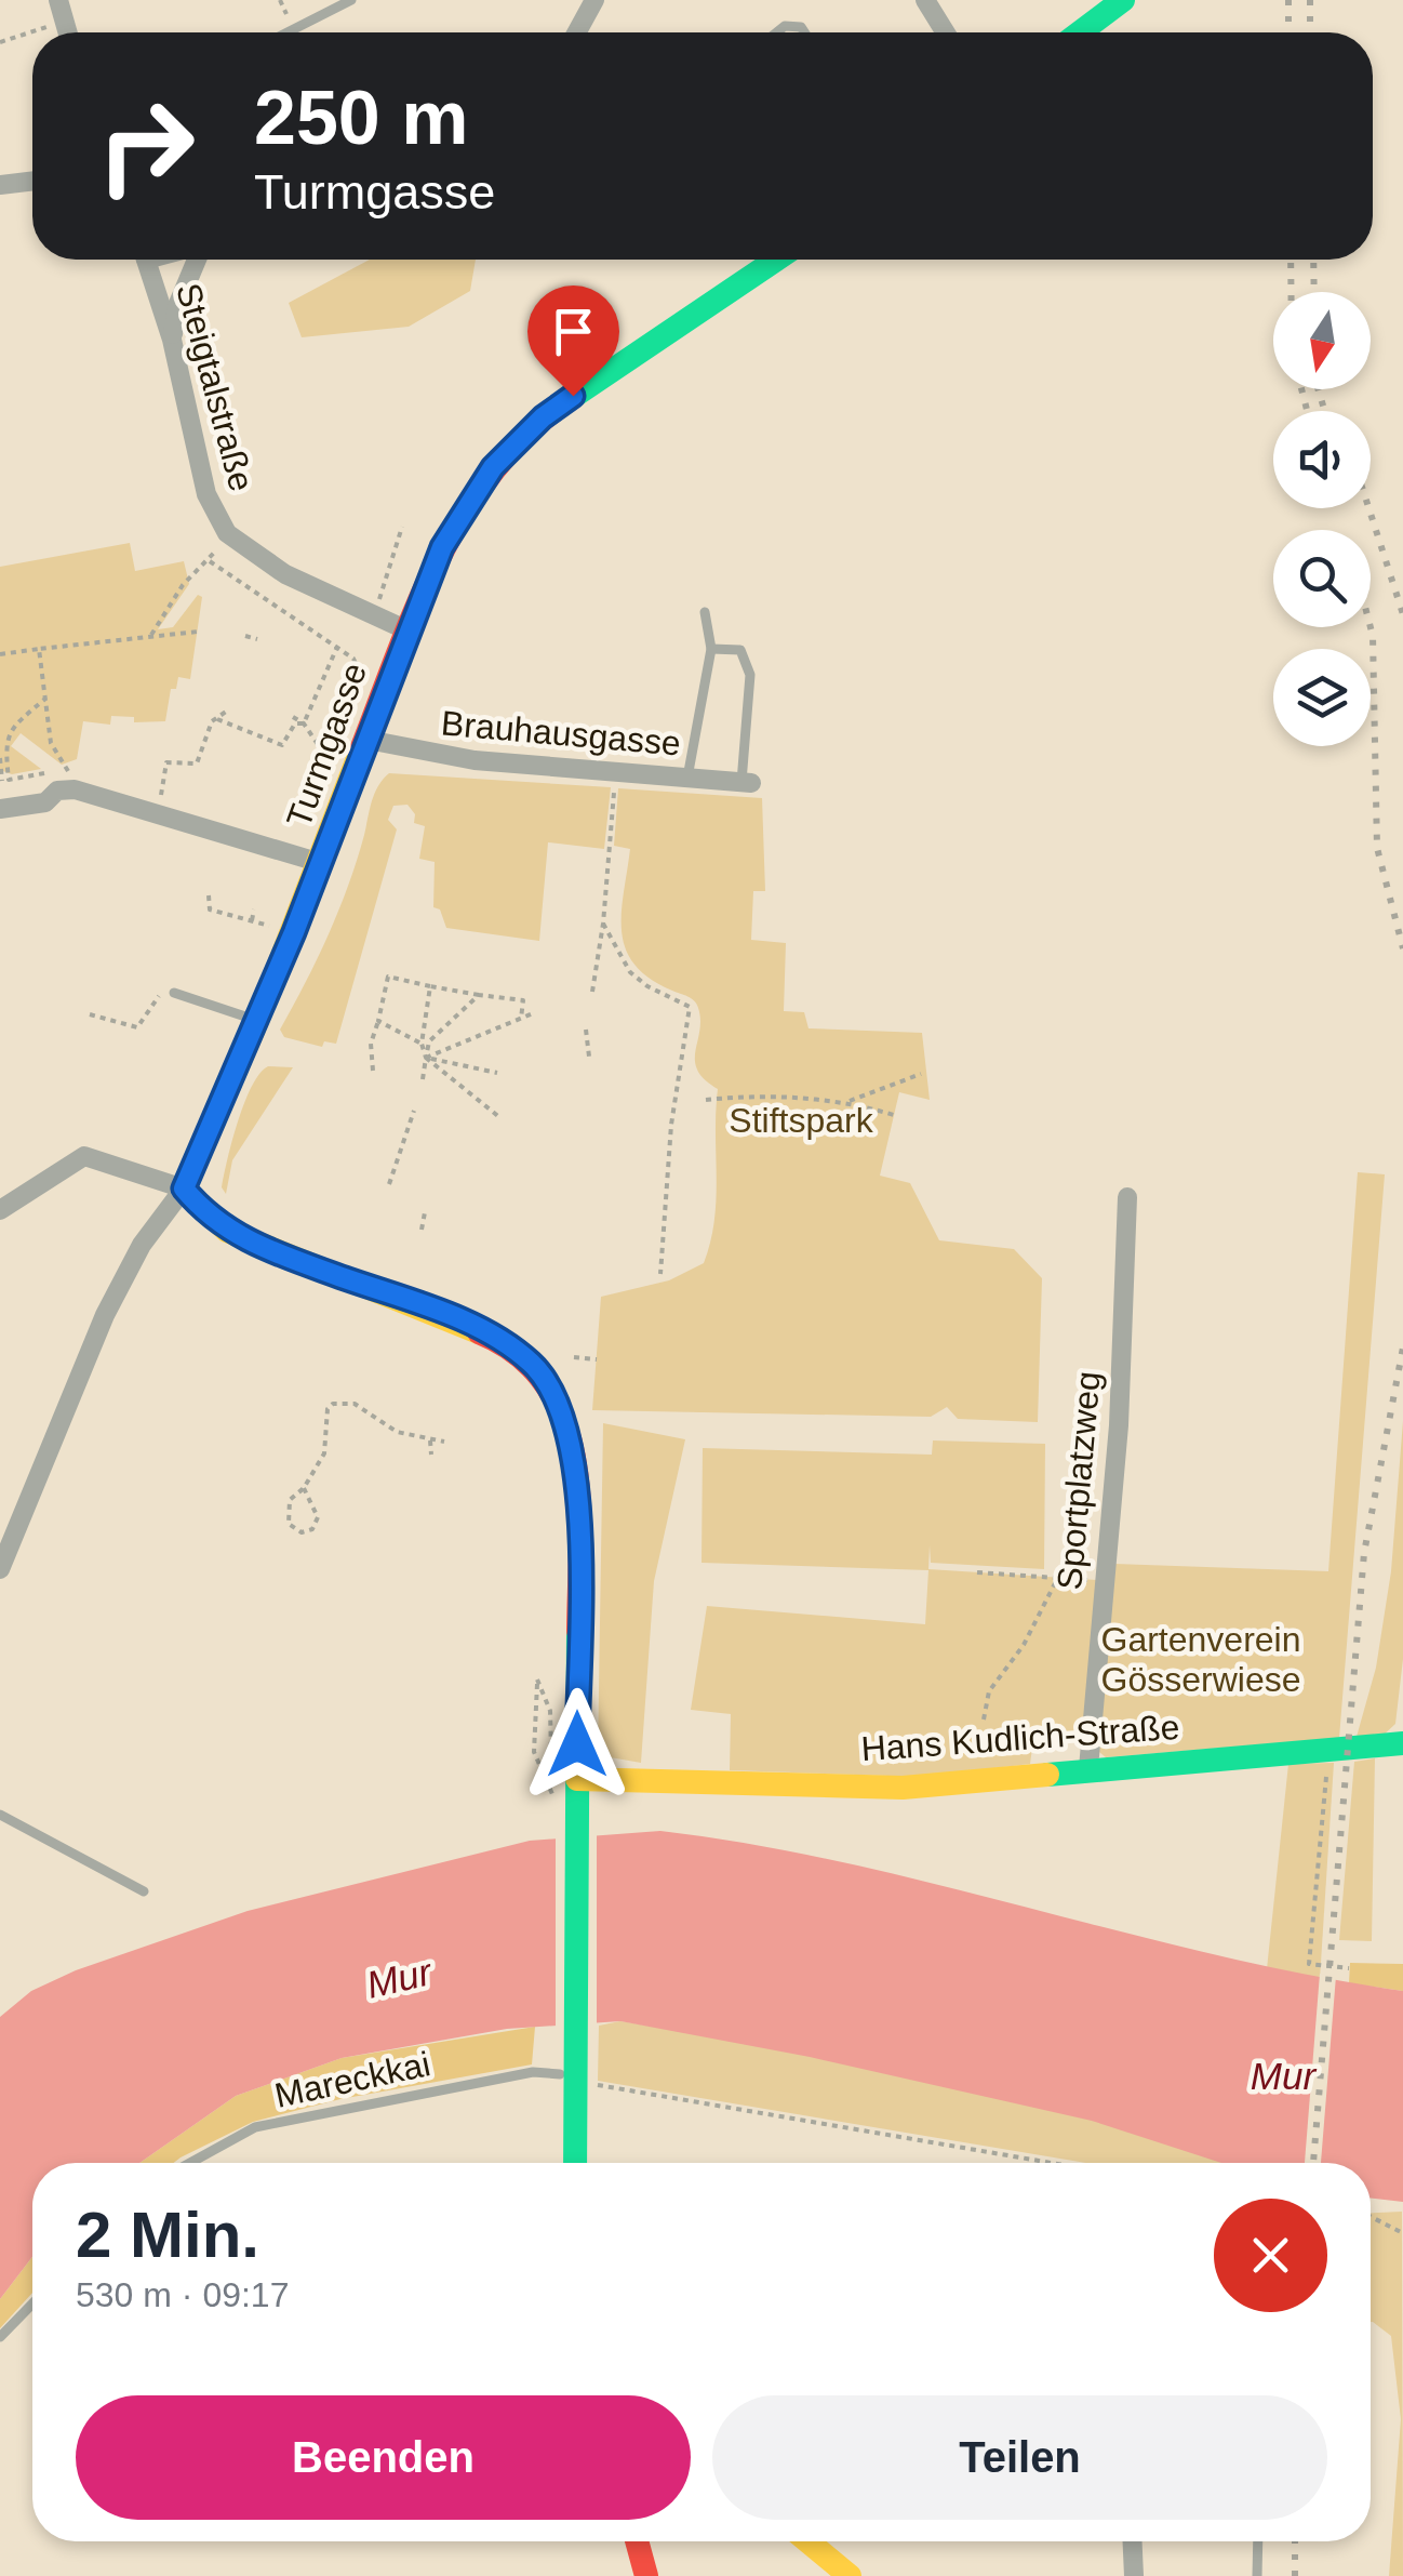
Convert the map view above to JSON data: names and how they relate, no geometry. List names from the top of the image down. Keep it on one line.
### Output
{"streets":{"main road":["Turmgasse","Hans Kudlich-Straße"],"street":["Steigtalstraße","Brauhausgasse","Sportplatzweg"],"lane":["Mareckkai"]},"crossings":[["Steigtalstraße","Turmgasse"],["Brauhausgasse","Turmgasse"],["Sportplatzweg","Hans Kudlich-Straße"]],"water":["Mur"],"parks":["Stiftspark","Gartenverein Gösserwiese"],"north":"bottom","page":{"turn":["250 m","Turmgasse"],"heading":["2 Min.","530 m · 09:17"],"buttons":["Beenden","Teilen"]}}
